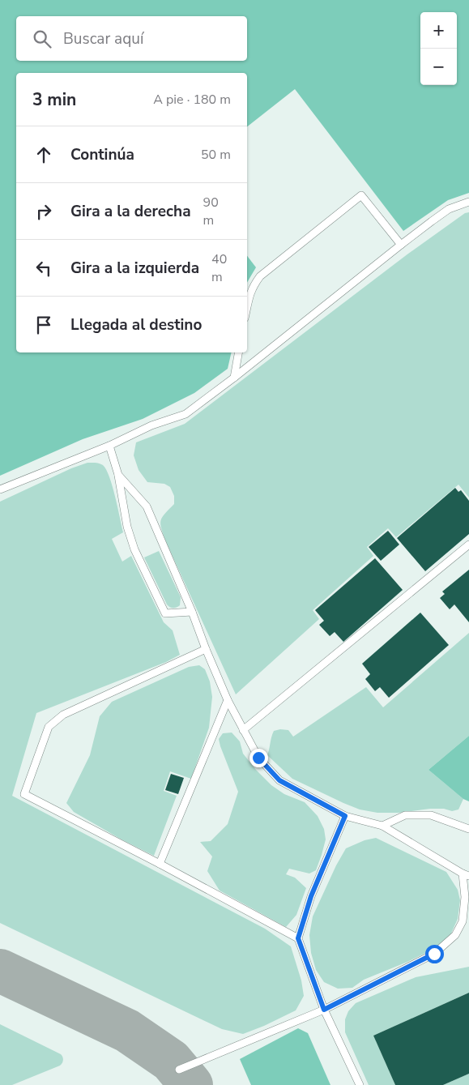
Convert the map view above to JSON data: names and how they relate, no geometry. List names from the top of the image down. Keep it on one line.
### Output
{"page":{"map_buttons":["+","−"],"search":"Buscar aquí","heading":["3 min","A pie · 180 m"],"list":[["Continúa","50 m"],["Gira a la derecha","90 m"],["Gira a la izquierda","40 m"],"Llegada al destino"]}}
